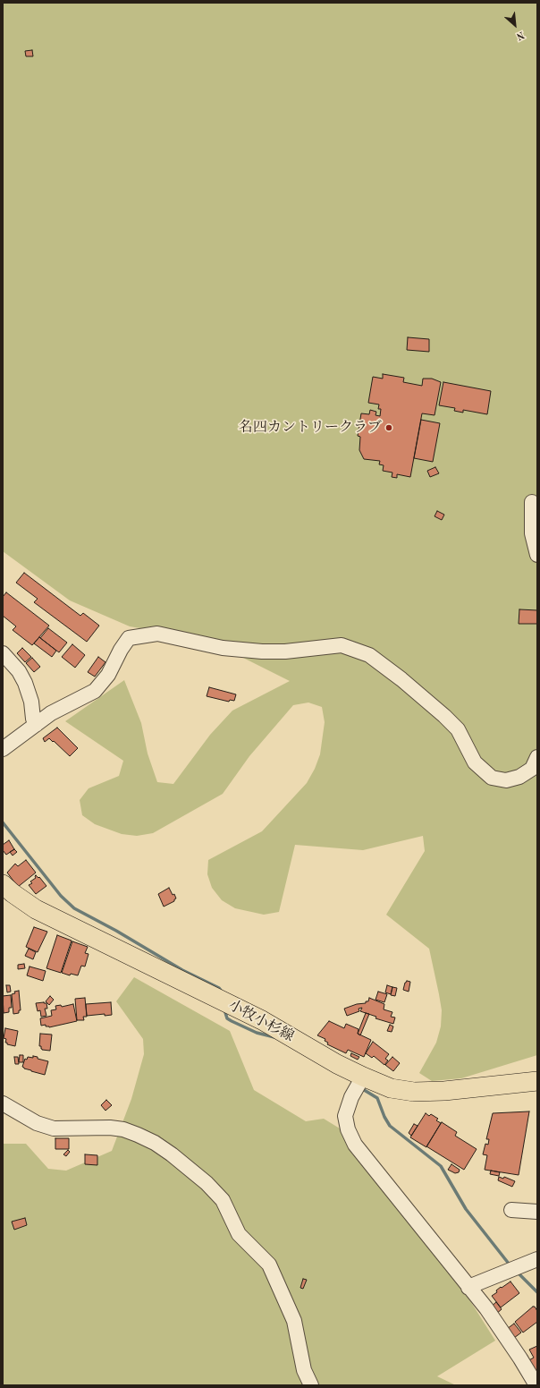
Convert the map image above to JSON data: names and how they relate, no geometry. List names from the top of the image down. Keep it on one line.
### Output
{"streets":{"main road":["小牧小杉線"]},"places":["名四カントリークラブ"],"north":"bottom right"}
